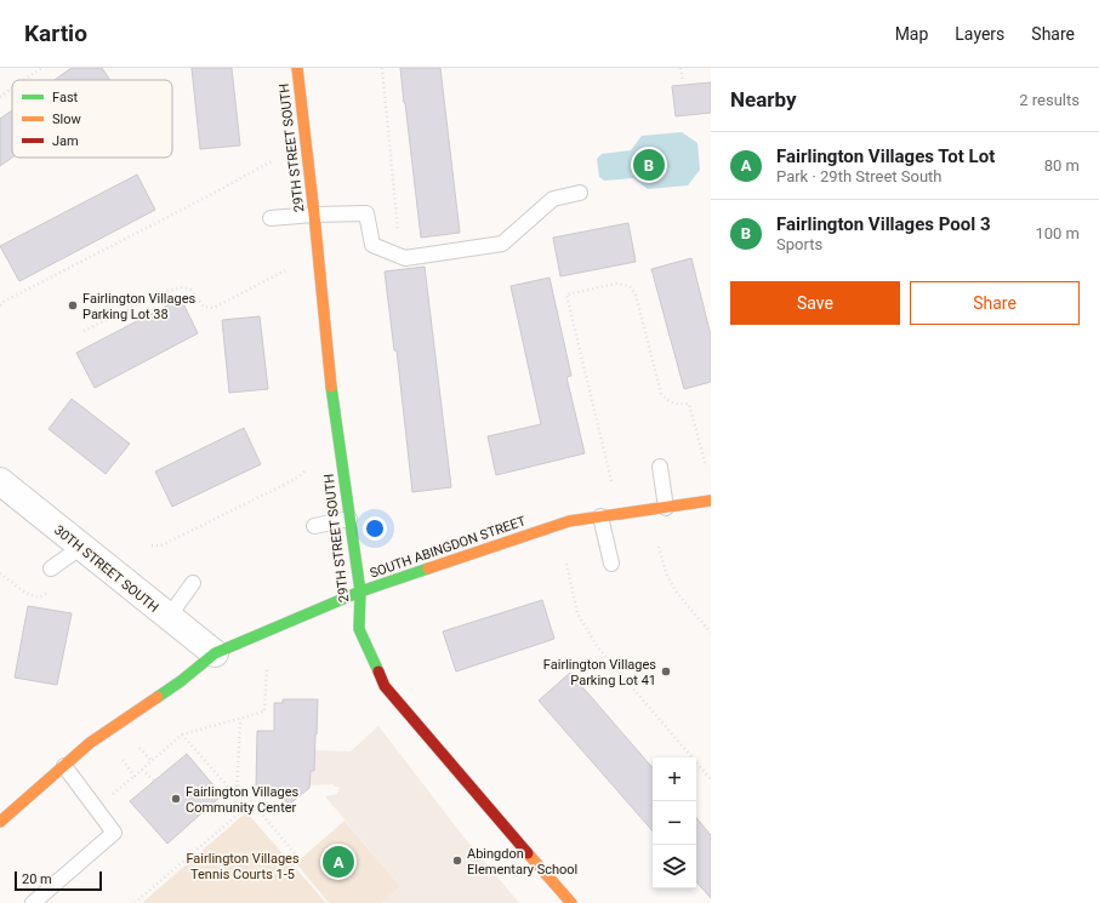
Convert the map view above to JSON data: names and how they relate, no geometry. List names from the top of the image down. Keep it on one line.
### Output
{"streets":{"street":["29TH STREET SOUTH","SOUTH ABINGDON STREET","30TH STREET SOUTH"]},"crossings":[["29TH STREET SOUTH","SOUTH ABINGDON STREET"],["SOUTH ABINGDON STREET","30TH STREET SOUTH"]],"parks":["Fairlington Villages Tennis Courts 1-5"],"places":["Fairlington Villages Parking Lot 38","Fairlington Villages Parking Lot 41","Fairlington Villages Community Center","Abingdon Elementary School"],"legend":["Fast","Slow","Jam"],"scale_bar":"20 m","page":{"header":"Kartio","nav":["Map","Layers","Share"],"heading":["Nearby","2 results"],"list":[{"mark":"A","name":"Fairlington Villages Tot Lot","note":"Park · 29th Street South","value":"80 m"},{"mark":"B","name":"Fairlington Villages Pool 3","note":"Sports","value":"100 m"}],"pins":["B","A"],"buttons":["Save","Share"],"map_buttons":["+","−"],"scale":"20 m"}}
